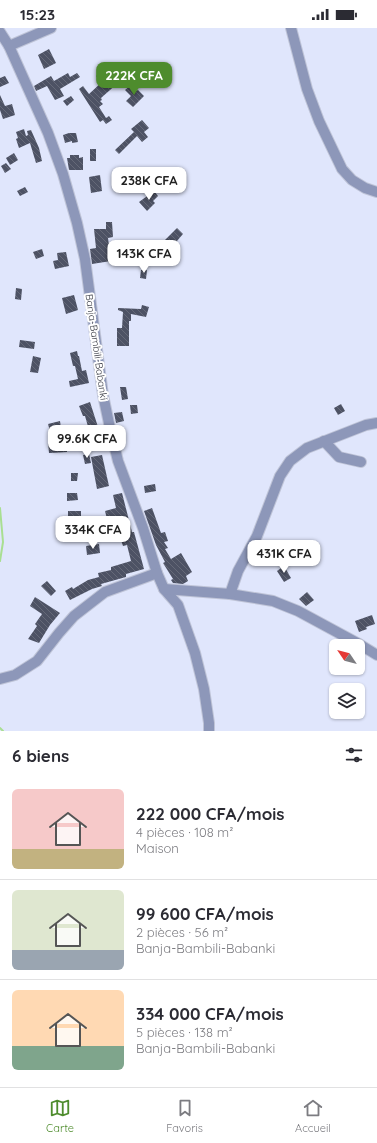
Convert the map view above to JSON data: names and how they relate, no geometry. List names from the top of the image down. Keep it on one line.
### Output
{"streets":{"street":["Banja-Bambili-Babanki"]},"north":"top left","page":{"status":"15:23","price":["222K CFA","238K CFA","143K CFA","99.6K CFA","334K CFA","431K CFA"],"heading":"6 biens","list":[{"name":"222 000 CFA/mois","note":"4 pièces · 108 m² · Maison"},{"name":"99 600 CFA/mois","note":"2 pièces · 56 m² · Banja-Bambili-Babanki"},{"name":"334 000 CFA/mois","note":"5 pièces · 138 m² · Banja-Bambili-Babanki"}],"tabs":["Carte","Favoris","Accueil"]}}
